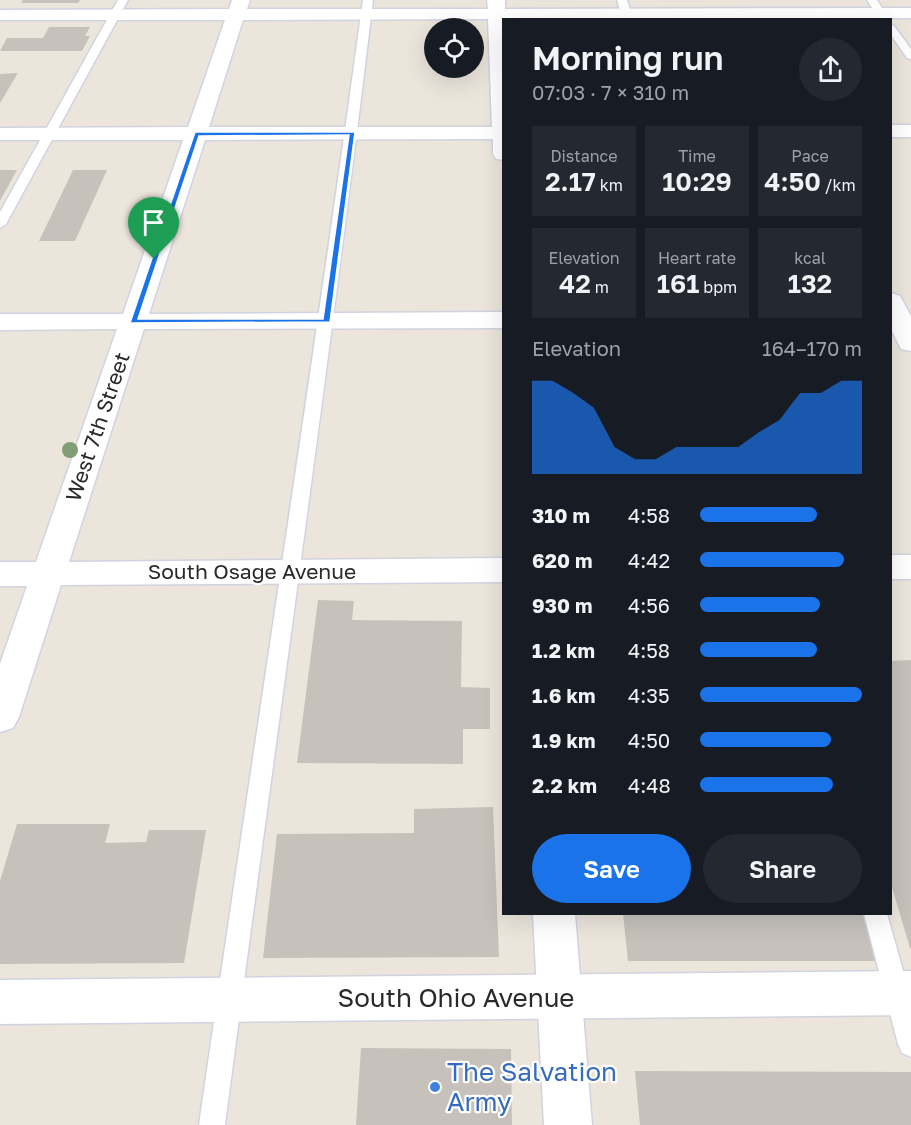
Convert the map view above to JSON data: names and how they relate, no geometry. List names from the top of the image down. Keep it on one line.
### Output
{"streets":{"street":["West 7th Street","South Osage Avenue","South Ohio Avenue"]},"crossings":[["West 7th Street","South Osage Avenue"]],"places":["The Salvation Army"],"page":{"heading":["Morning run","07:03 · 7 × 310 m"],"stats":[["Distance","2.17 km"],["Time","10:29"],["Pace","4:50 /km"],["Elevation","42 m"],["Heart rate","161 bpm"],["kcal","132"]],"chart":["Elevation","164–170 m"],"list":[{"name":"310 m","note":"4:58"},{"name":"620 m","note":"4:42"},{"name":"930 m","note":"4:56"},{"name":"1.2 km","note":"4:58"},{"name":"1.6 km","note":"4:35"},{"name":"1.9 km","note":"4:50"},{"name":"2.2 km","note":"4:48"}],"buttons":["Save","Share"]}}
